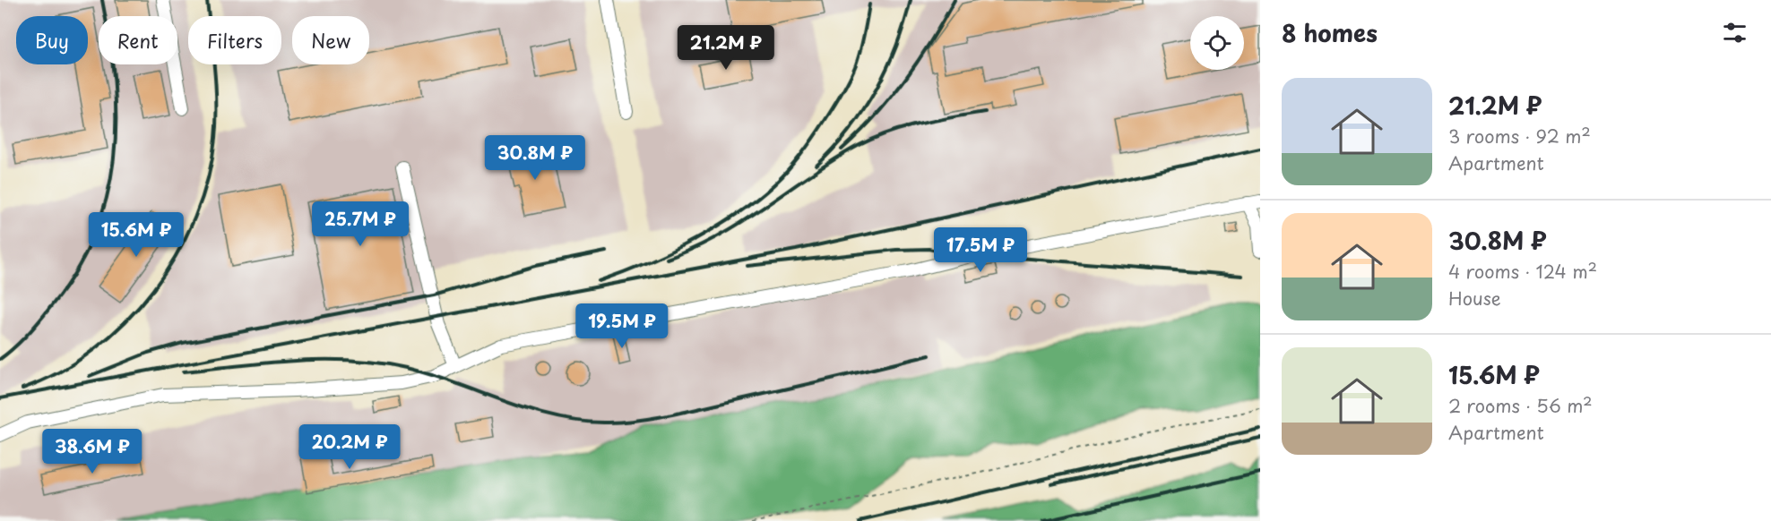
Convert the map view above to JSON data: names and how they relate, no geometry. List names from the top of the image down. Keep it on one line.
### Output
{"page":{"heading":"8 homes","chip":["Buy","Rent","Filters","New"],"price":["21.2M ₽","30.8M ₽","25.7M ₽","15.6M ₽","17.5M ₽","19.5M ₽","20.2M ₽","38.6M ₽"],"list":[{"name":"21.2M ₽","note":"3 rooms · 92 m² · Apartment"},{"name":"30.8M ₽","note":"4 rooms · 124 m² · House"},{"name":"15.6M ₽","note":"2 rooms · 56 m² · Apartment"}]}}
